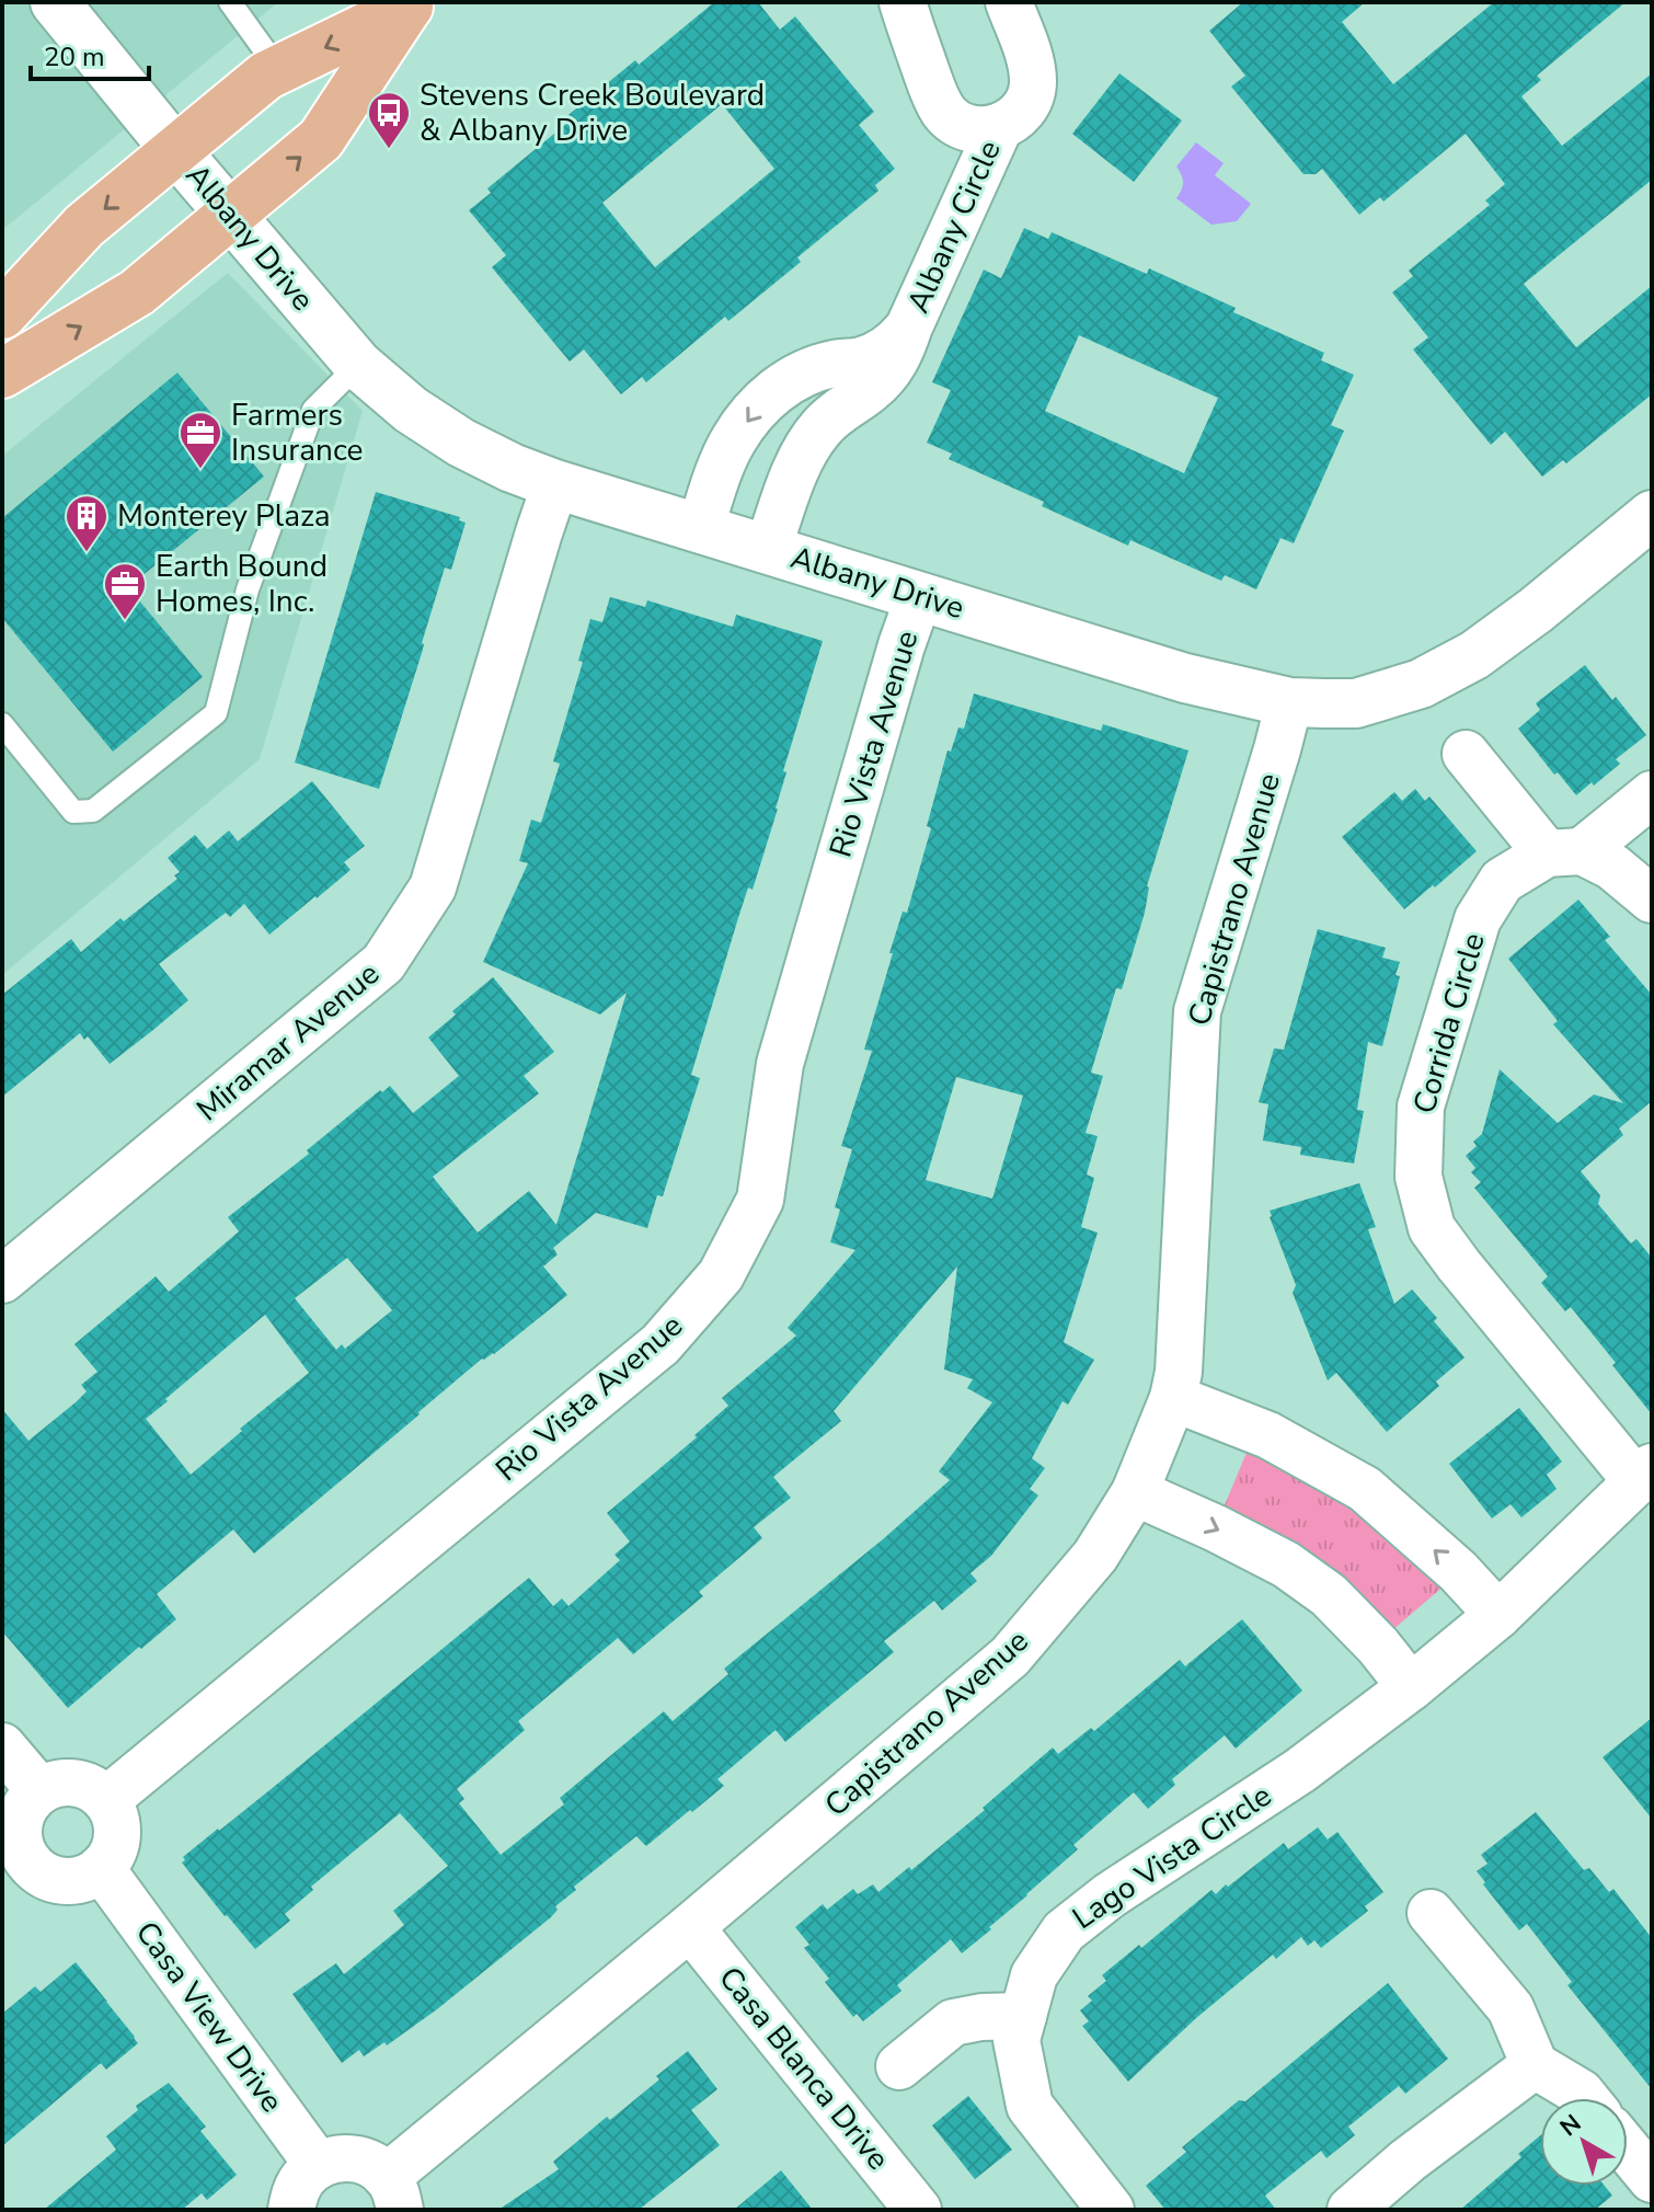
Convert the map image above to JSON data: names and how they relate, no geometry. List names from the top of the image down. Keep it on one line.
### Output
{"streets":{"street":["Albany Circle","Albany Drive","Rio Vista Avenue","Capistrano Avenue","Corrida Circle","Miramar Avenue","Lago Vista Circle","Casa View Drive","Casa Blanca Drive"]},"crossings":[["Albany Circle","Albany Drive"],["Albany Drive","Rio Vista Avenue"],["Albany Drive","Capistrano Avenue"],["Albany Drive","Miramar Avenue"],["Rio Vista Avenue","Casa View Drive"],["Capistrano Avenue","Casa Blanca Drive"],["Corrida Circle","Lago Vista Circle"]],"places":{"bus stop":["Stevens Creek Boulevard & Albany Drive"],"office":["Farmers Insurance","Earth Bound Homes, Inc."],"building":["Monterey Plaza"]},"scale_bar":"20 m","north":"top left"}
